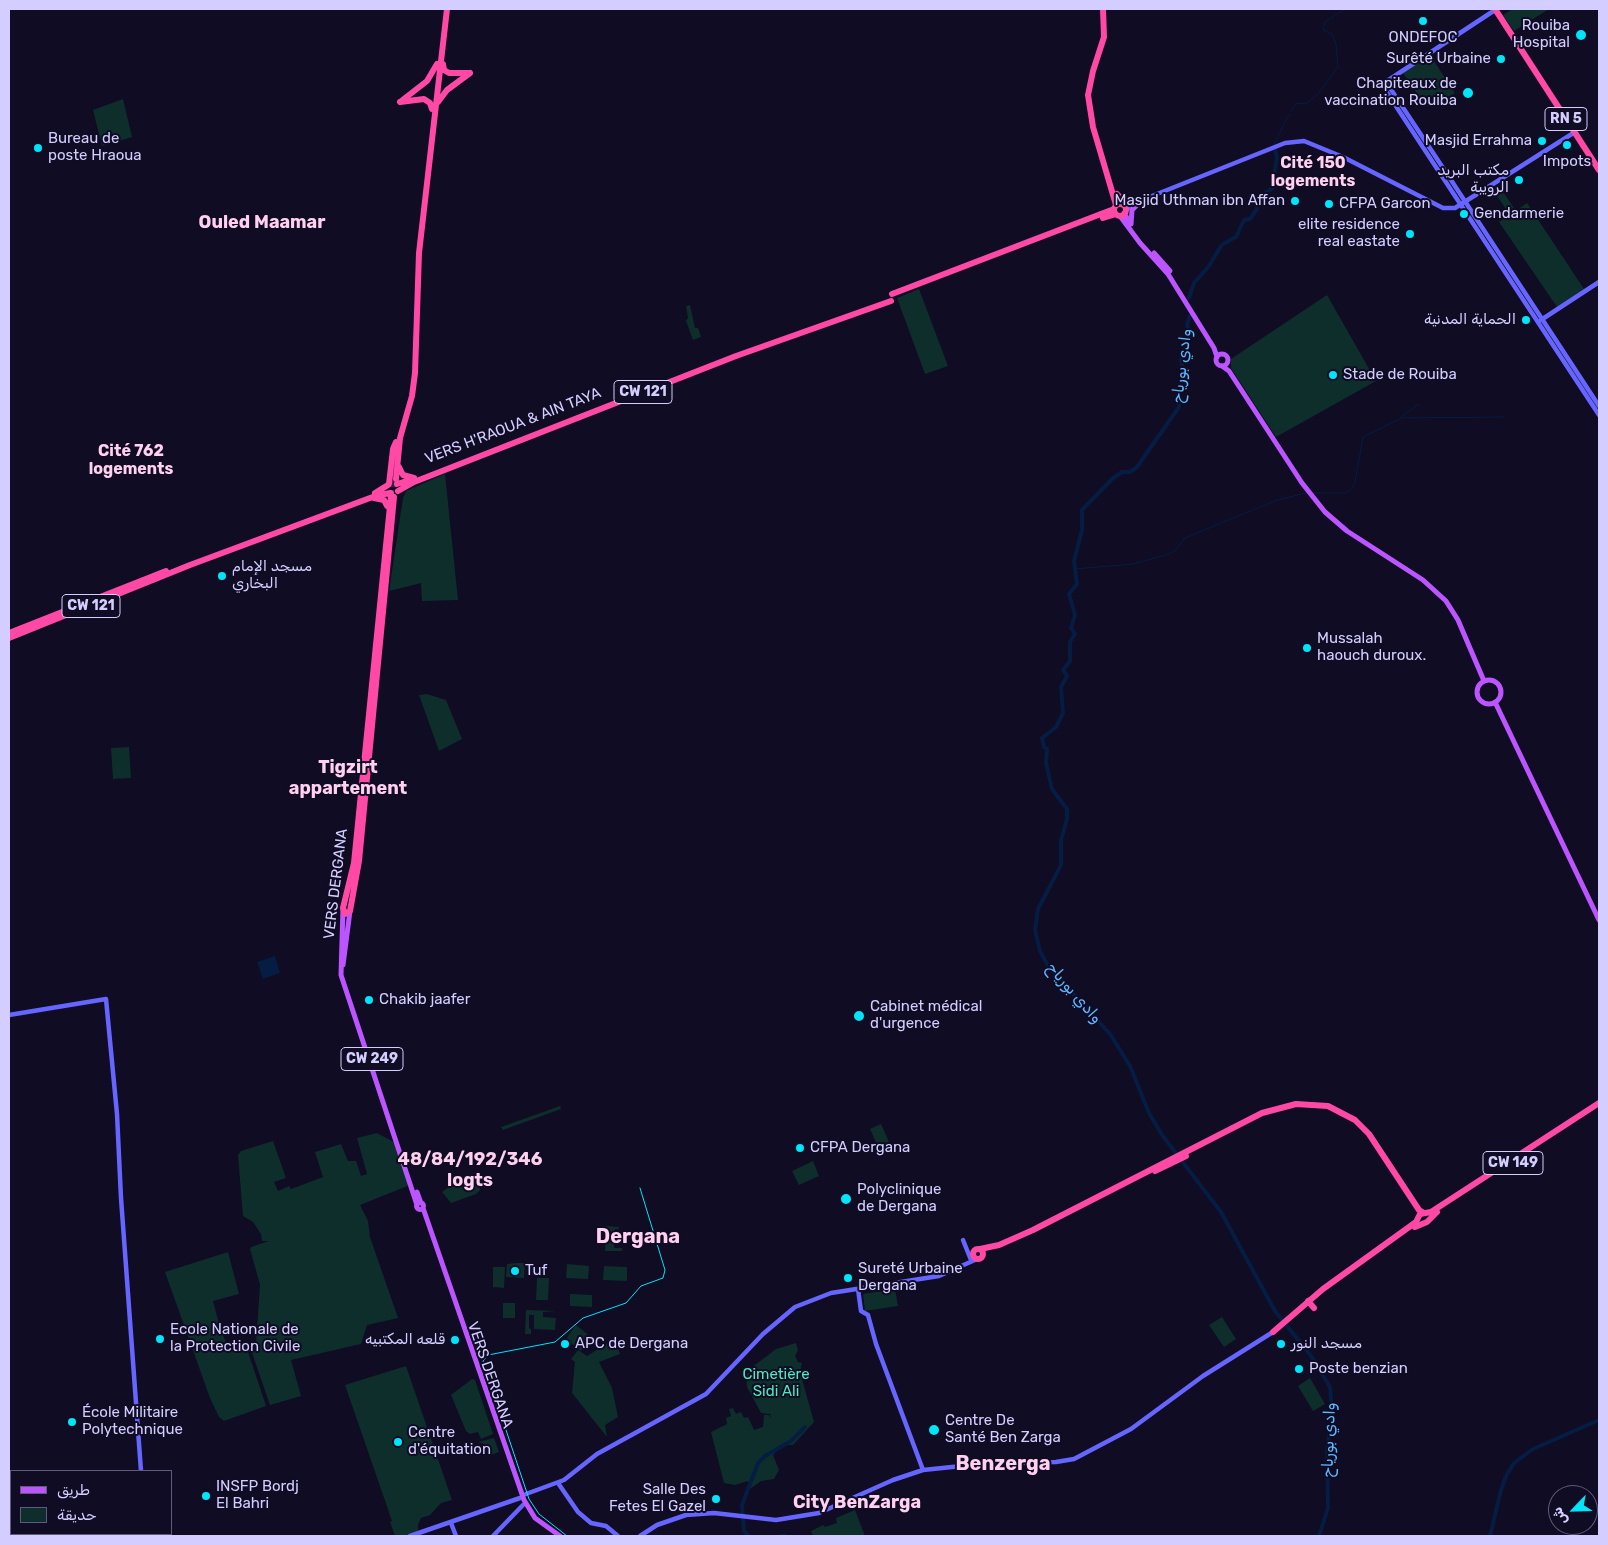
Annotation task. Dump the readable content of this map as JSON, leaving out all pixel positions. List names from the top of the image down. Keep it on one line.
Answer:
{"streets":{"highway":["RN 5","CW 121","VERS H'RAOUA & AIN TAYA","VERS DERGANA","CW 149"],"main road":["CW 249"]},"crossings":[["CW 121","VERS H'RAOUA & AIN TAYA"],["CW 121","VERS DERGANA"],["VERS H'RAOUA & AIN TAYA","VERS DERGANA"],["VERS DERGANA","CW 249"]],"districts":["Cité 150 logements","Ouled Maamar","Cité 762 logements","Tigzirt appartement","48/84/192/346 logts","Dergana","Benzerga","City BenZarga"],"water":["وادي بورياح"],"parks":["Cimetière Sidi Ali"],"places":["ONDEFOC","Rouiba Hospital","Surêté Urbaine","Chapiteaux de vaccination Rouiba","Masjid Errahma","Impots","Bureau de poste Hraoua","مكتب البريد الرويبة","Masjid Uthman ibn Affan","CFPA Garcon","Gendarmerie","elite residence real eastate","الحماية المدنية","Stade de Rouiba","مسجد الإمام البخاري","Mussalah haouch duroux.","Chakib jaafer","Cabinet médical d'urgence","CFPA Dergana","Polyclinique de Dergana","Tuf","Sureté Urbaine Dergana","Ecole Nationale de la Protection Civile","قلعه المكتبيه","APC de Dergana","مسجد النور","Poste benzian","École Militaire Polytechnique","Centre De Santé Ben Zarga","Centre d'équitation","INSFP Bordj El Bahri","Salle Des Fetes El Gazel"],"legend":["طريق","حديقة"],"north":"bottom left"}
